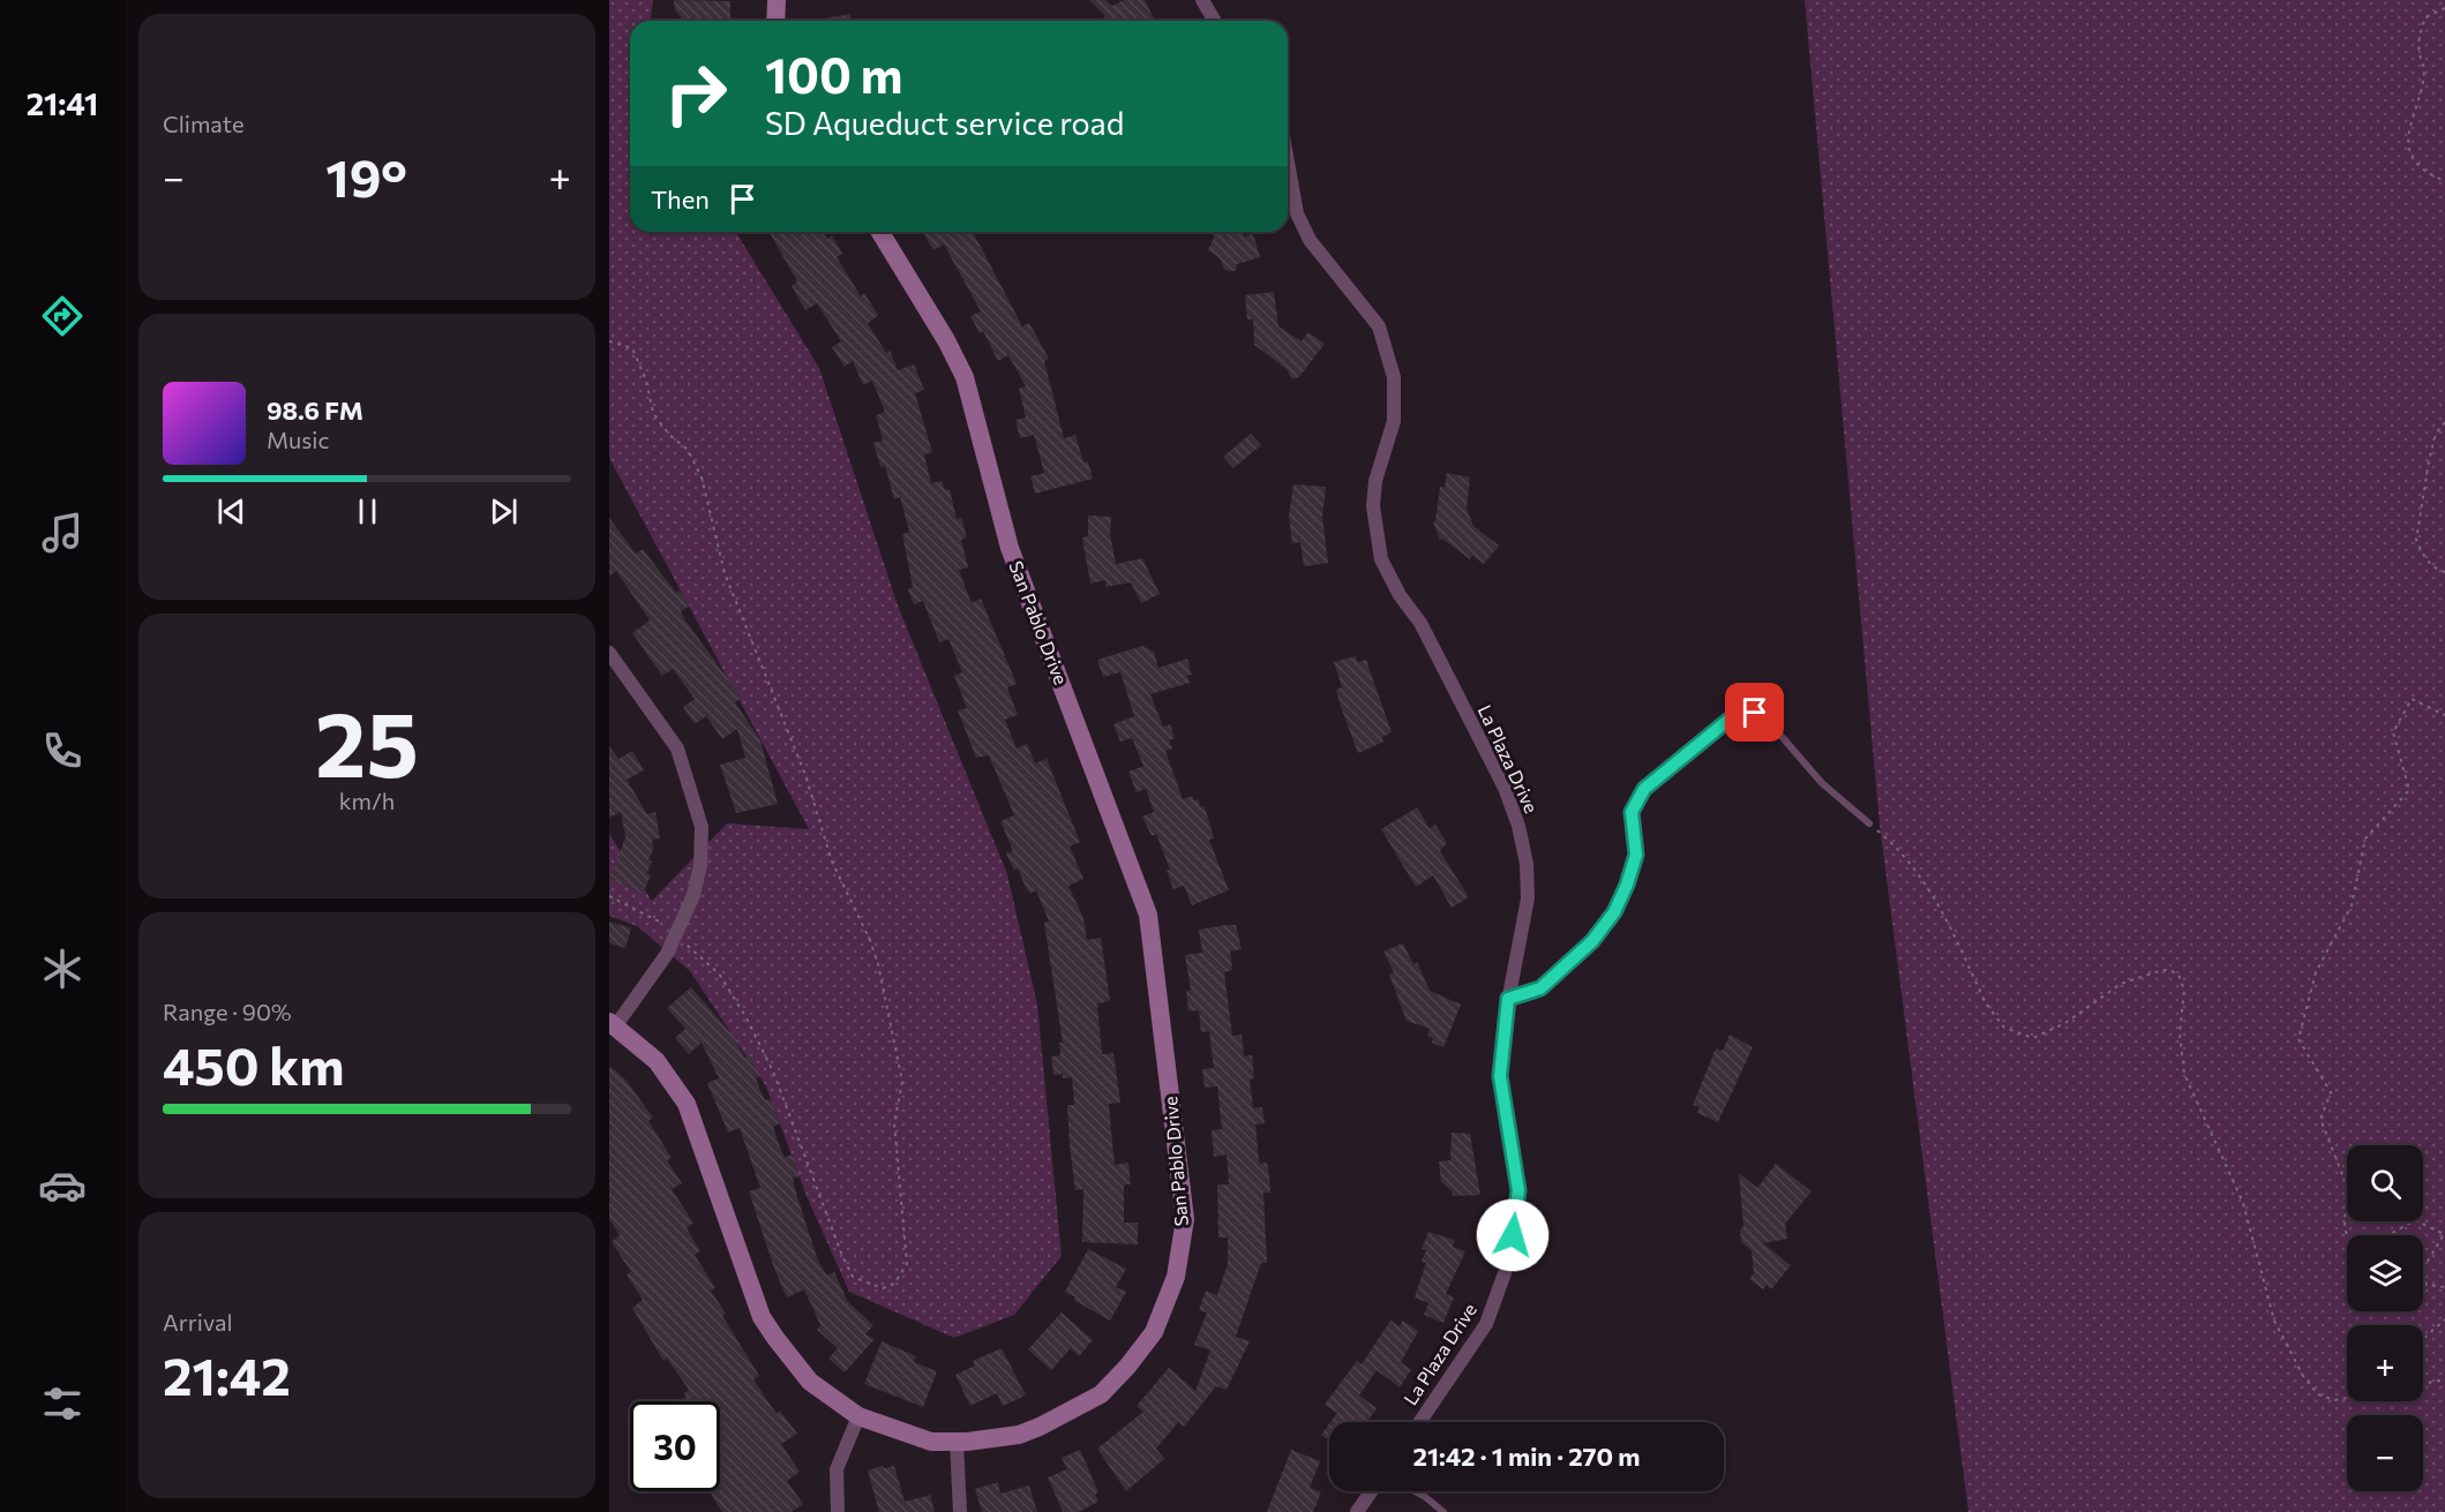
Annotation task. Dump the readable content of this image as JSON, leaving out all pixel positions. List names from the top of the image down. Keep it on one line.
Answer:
{"streets":{"street":["San Pablo Drive","La Plaza Drive"]},"page":{"tabs":"21:41","tile":["Climate",["25","km/h"],["Range · 90%","450 km"],["Arrival","21:42"]],"turn":["100 m","SD Aqueduct service road"],"heat":["−","19°","+"],"then":"Then","song":["98.6 FM","Music"],"map_buttons":["+","−"],"limit":"30","trip":"21:42 · 1 min · 270 m"}}
